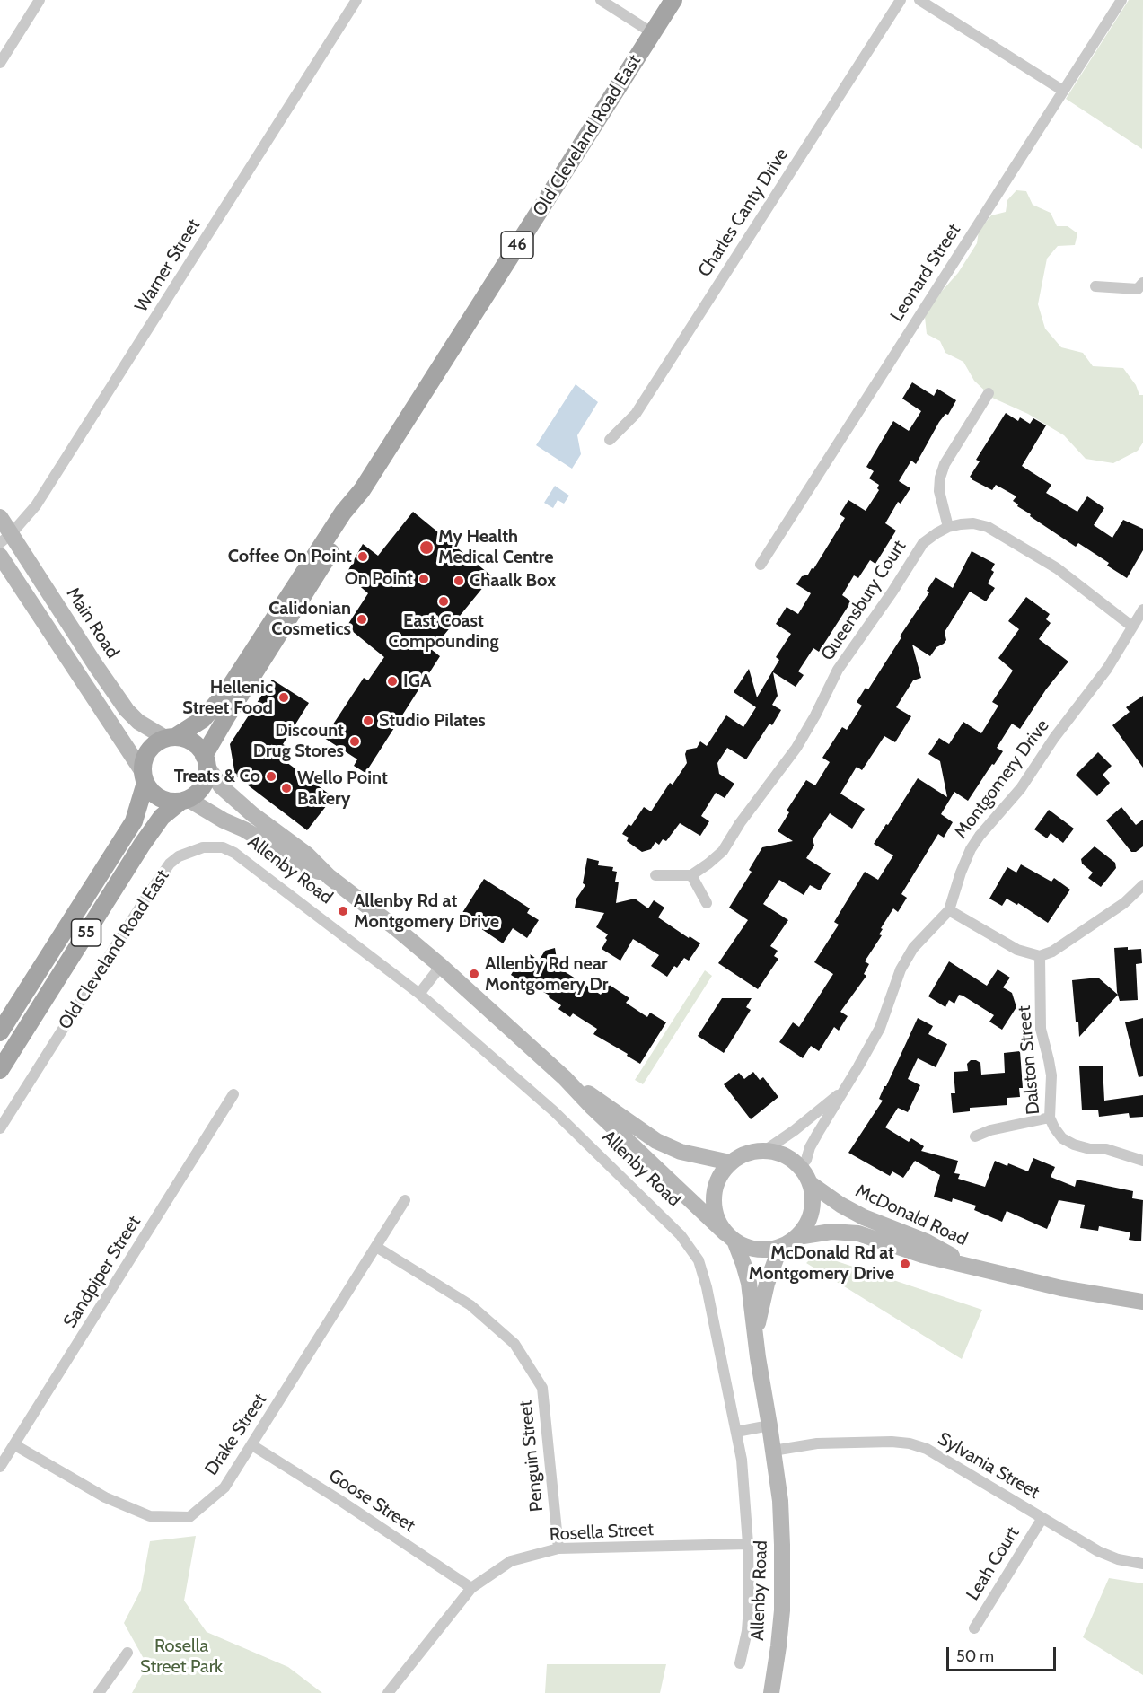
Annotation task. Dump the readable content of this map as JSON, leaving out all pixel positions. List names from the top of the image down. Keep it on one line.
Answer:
{"streets":{"main road":["Old Cleveland Road East","46","Main Road","Allenby Road","55","McDonald Road"],"street":["Charles Canty Drive","Warner Street","Leonard Street","Queensbury Court","Montgomery Drive","Dalston Street","Sandpiper Street","Drake Street","Penguin Street","Sylvania Street","Goose Street","Rosella Street","Leah Court"]},"crossings":[["Old Cleveland Road East","46"],["Old Cleveland Road East","Main Road"],["Old Cleveland Road East","Allenby Road"],["Old Cleveland Road East","55"],["46","Main Road"],["46","Allenby Road"],["46","55"],["Warner Street","Main Road"],["Queensbury Court","Montgomery Drive"],["Main Road","Allenby Road"],["Main Road","55"],["Montgomery Drive","Allenby Road"],["Montgomery Drive","McDonald Road"],["Allenby Road","55"],["Allenby Road","McDonald Road"],["Allenby Road","Sylvania Street"],["Allenby Road","Rosella Street"],["Sandpiper Street","Drake Street"],["Drake Street","Penguin Street"],["Drake Street","Goose Street"],["Penguin Street","Rosella Street"],["Sylvania Street","Leah Court"],["Goose Street","Rosella Street"]],"parks":["Rosella Street Park"],"places":["My Health Medical Centre","Coffee On Point","On Point","Chaalk Box","East Coast Compounding","Calidonian Cosmetics","IGA","Hellenic Street Food","Studio Pilates","Discount Drug Stores","Treats & Co","Wello Point Bakery","Allenby Rd at Montgomery Drive","Allenby Rd near Montgomery Dr","McDonald Rd at Montgomery Drive"],"scale_bar":"50 m"}
